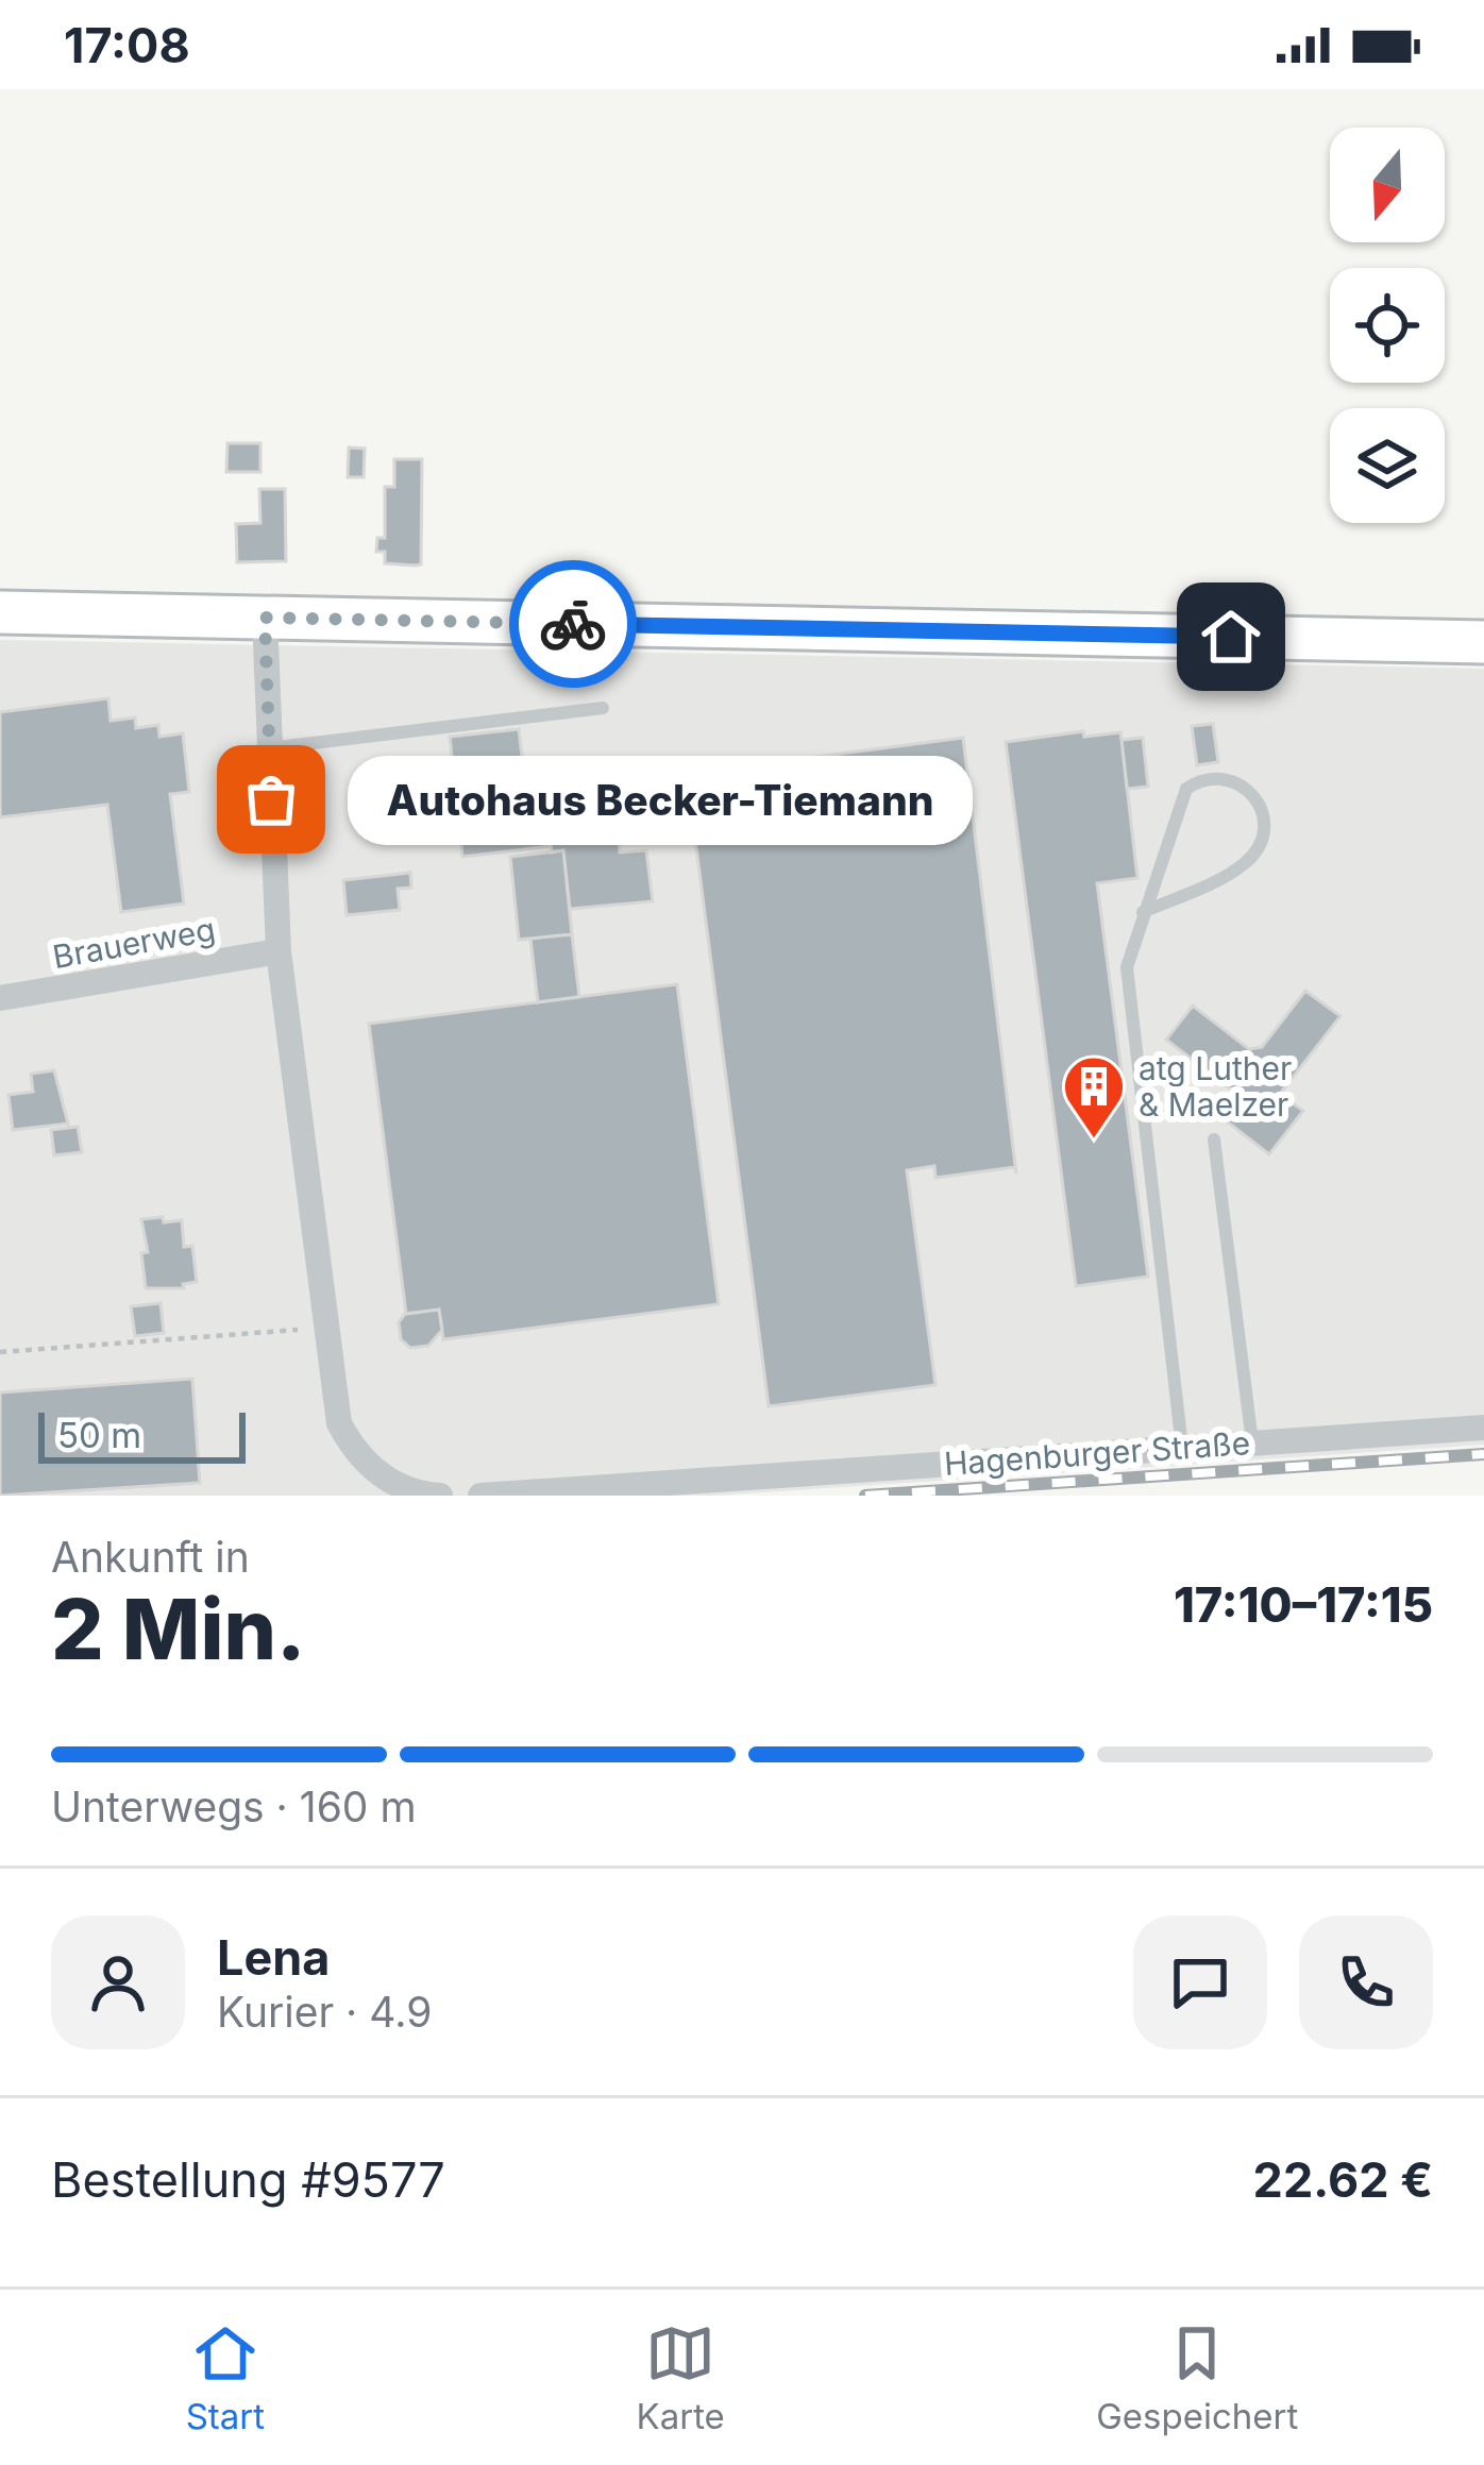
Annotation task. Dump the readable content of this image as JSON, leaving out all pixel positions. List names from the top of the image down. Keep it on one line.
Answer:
{"streets":{"street":["Brauerweg","Hagenburger Straße"]},"places":{"other":["Autohaus Becker-Tiemann"],"building":["atg Luther & Maelzer"]},"scale_bar":"50 m","north":"bottom","page":{"status":"17:08","bubble":"Autohaus Becker-Tiemann","scale":"50 m","heading":["2 Min.","Ankunft in","17:10–17:15"],"panel":["Lena","Kurier · 4.9","Bestellung #9577","22.62 €"],"bar":"Unterwegs · 160 m","tabs":["Start","Karte","Gespeichert"]}}
